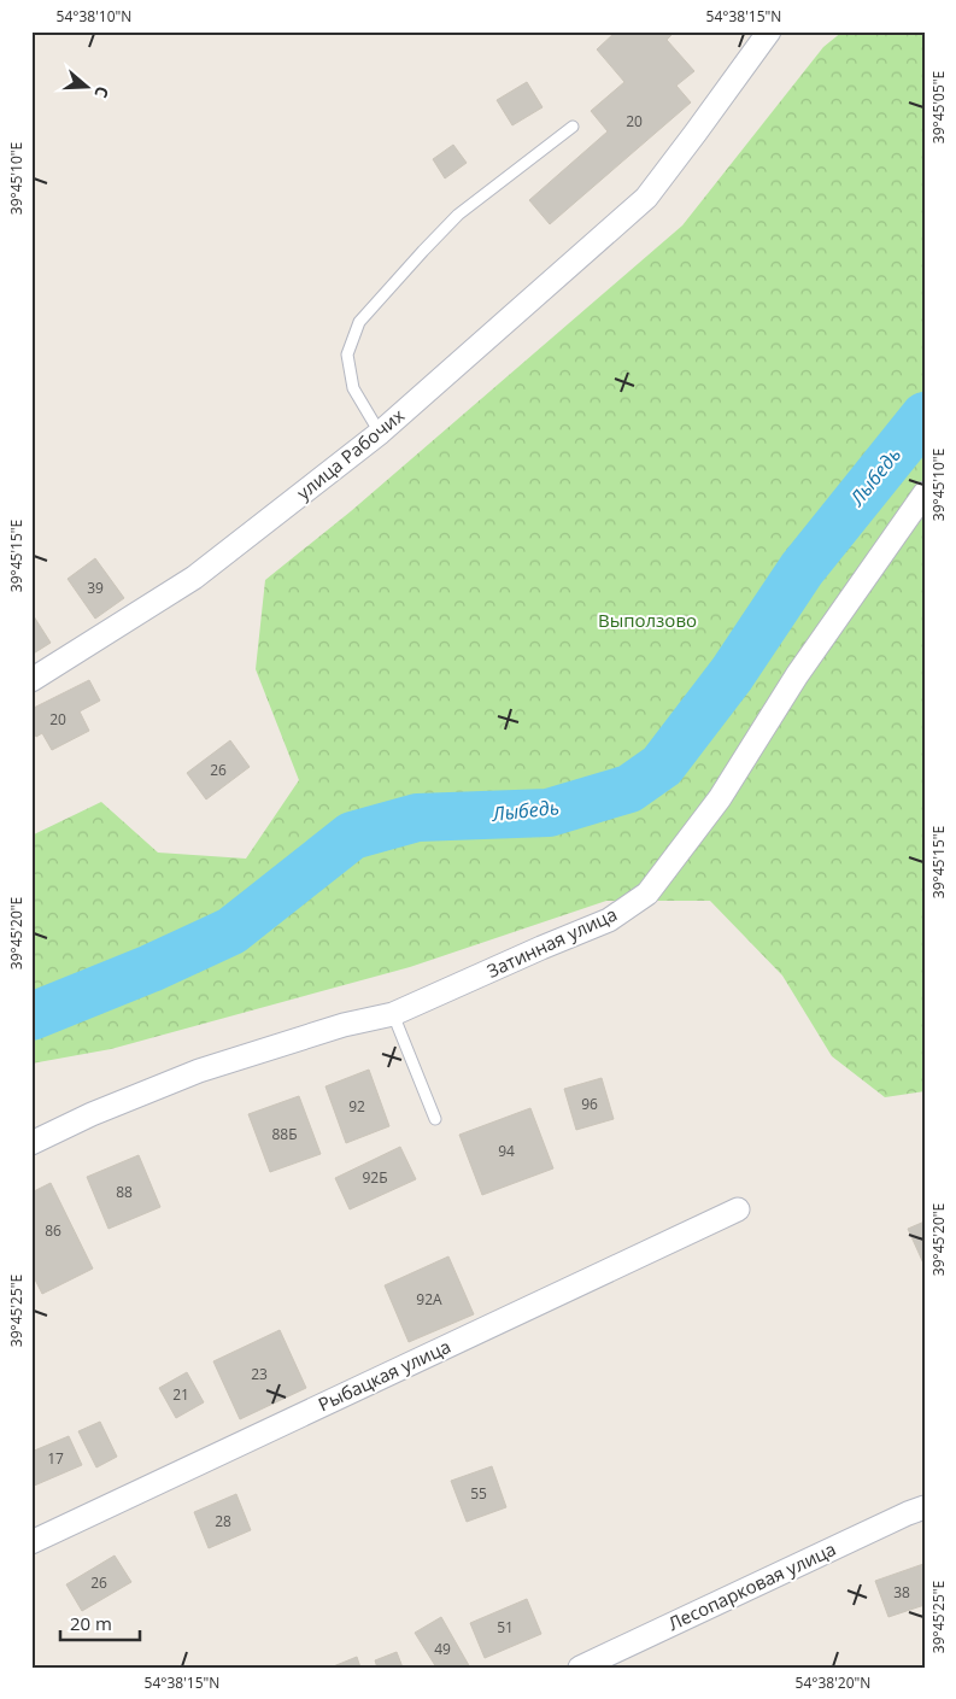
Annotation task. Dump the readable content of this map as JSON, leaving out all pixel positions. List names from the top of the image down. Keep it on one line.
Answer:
{"streets":{"street":["улица Рабочих","Затинная улица","Рыбацкая улица","Лесопарковая улица"]},"water":["Лыбедь"],"parks":["Выползово"],"house_numbers":["20","39","20","26","96","92","88Б","94","92Б","88","86","92А","23","21","17","55","28","26","38","51","49"],"scale_bar":"20 m","north":"right","coordinates":["54°38'10\"N","54°38'15\"N","39°45'05\"E","39°45'10\"E","39°45'15\"E","39°45'20\"E","39°45'25\"E","54°38'20\"N"]}
